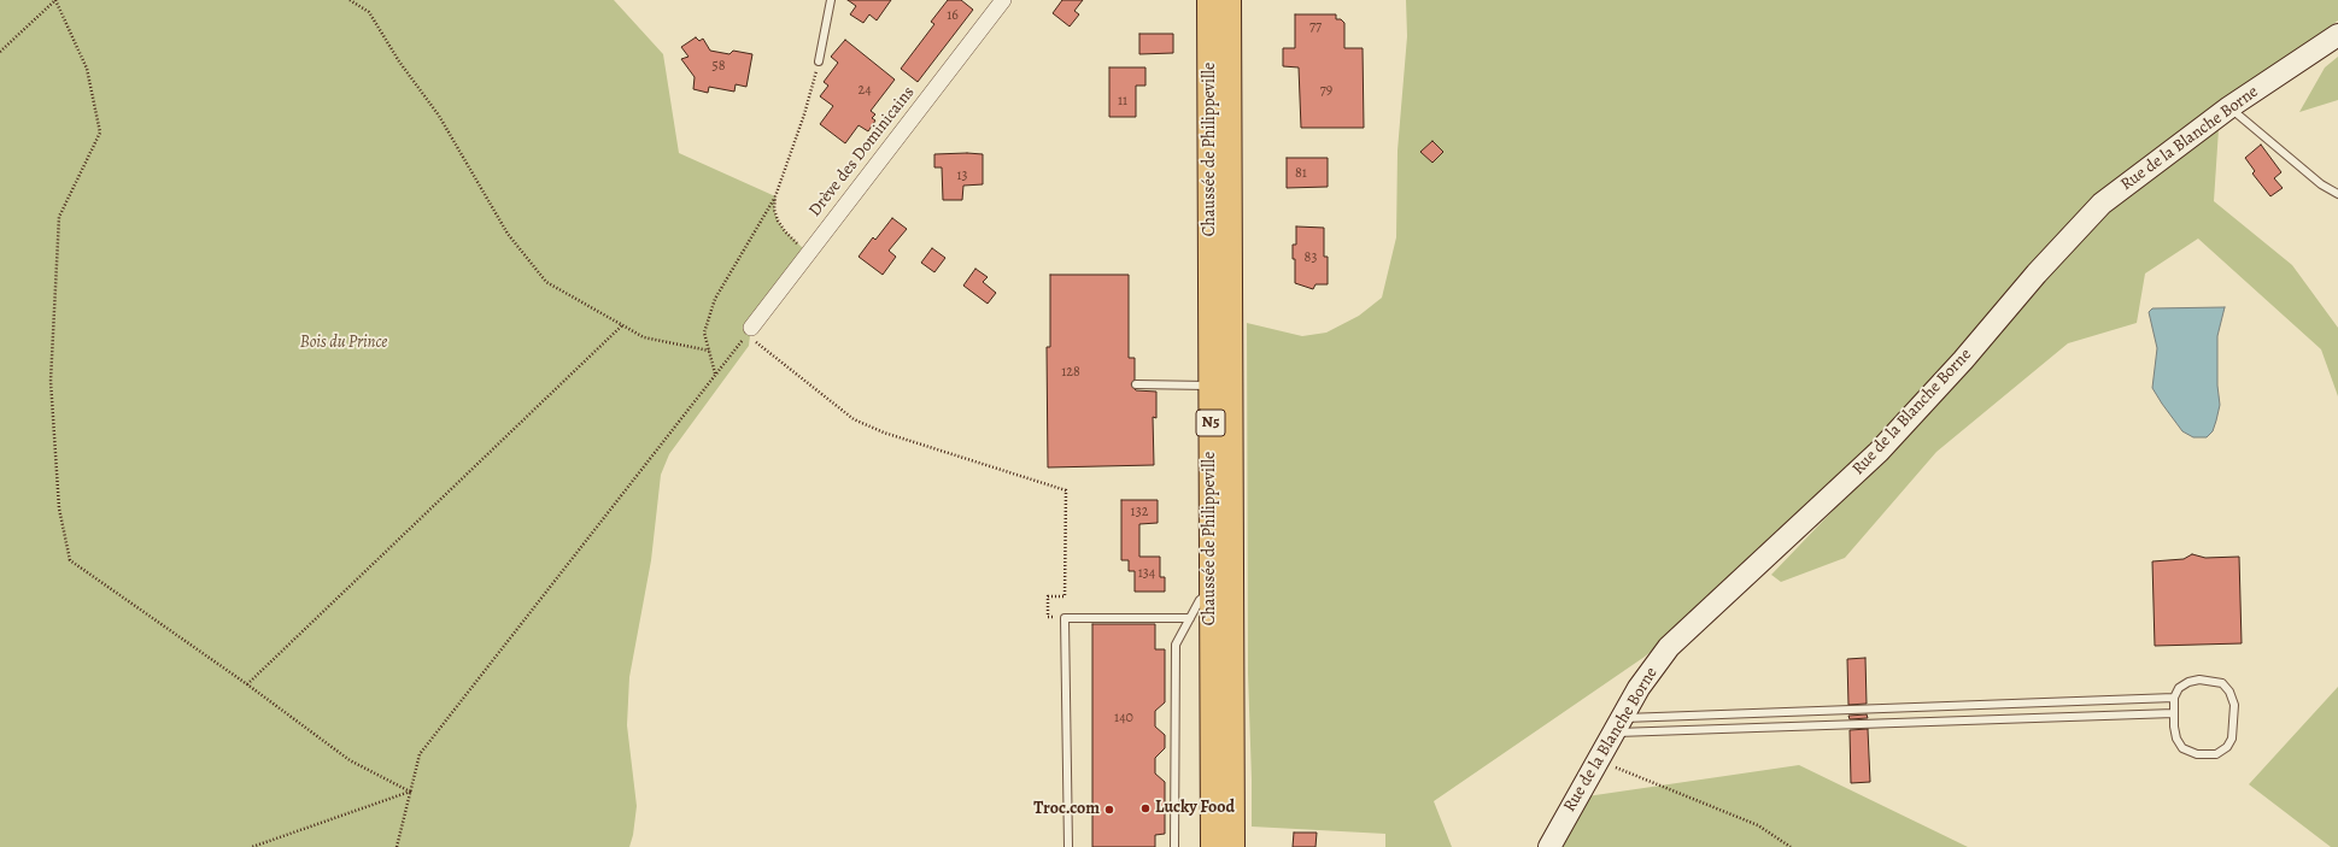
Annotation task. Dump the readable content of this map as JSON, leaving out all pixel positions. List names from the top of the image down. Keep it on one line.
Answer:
{"streets":{"main road":["Chaussée de Philippeville","N5"],"street":["Rue de la Blanche Borne","Drève des Dominicains"]},"parks":["Bois du Prince"],"places":["Lucky Food","Troc.com"],"house_numbers":["16","77","58","24","79","11","81","13","83","128","132","134","140"]}
